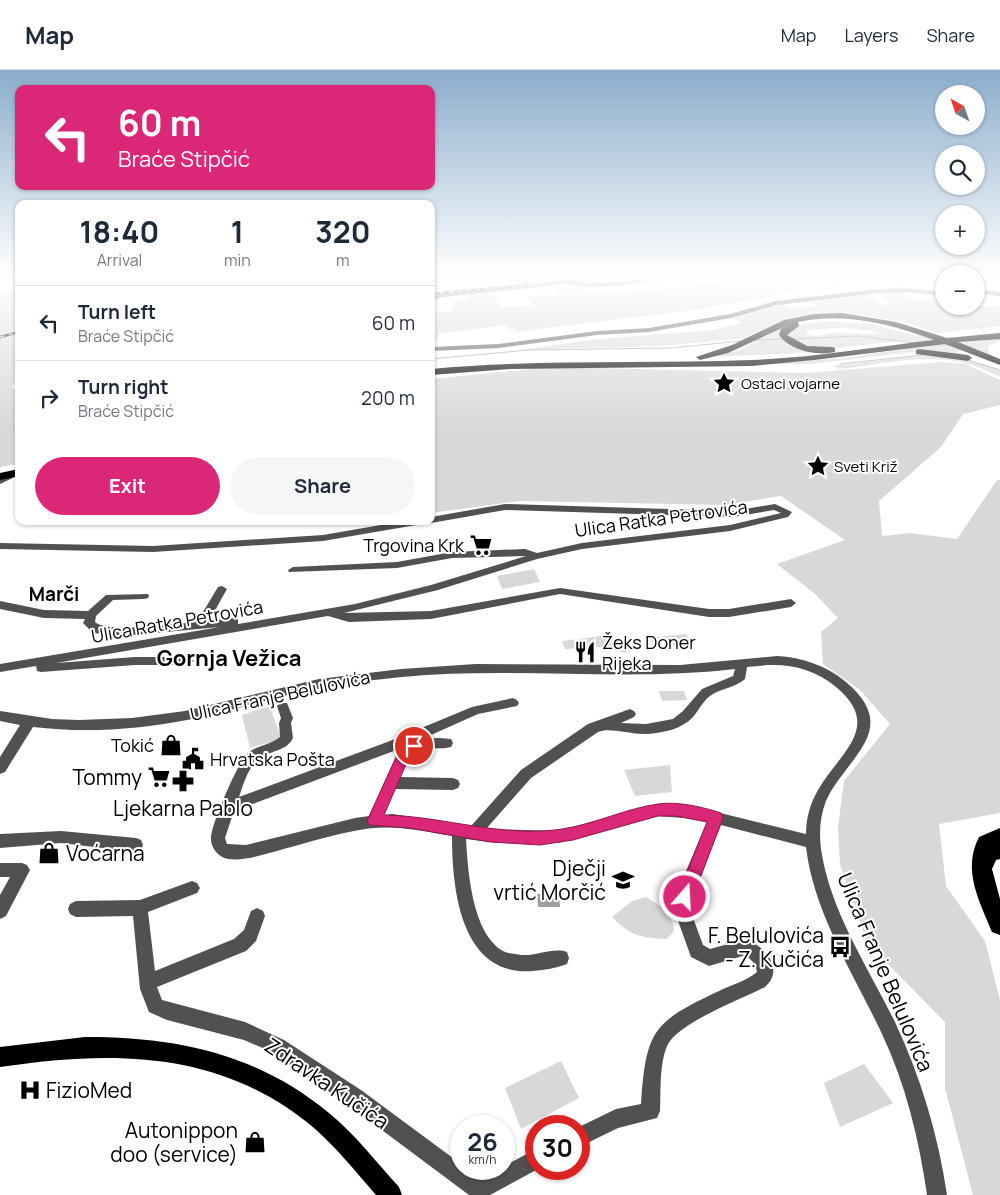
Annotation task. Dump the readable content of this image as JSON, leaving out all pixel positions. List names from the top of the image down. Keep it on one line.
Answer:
{"streets":{"street":["Ulica Ratka Petrovića","Ulica Franje Belulovića","Zdravka Kučića"]},"districts":["Marči","Gornja Vežica"],"places":{"place":["Ostaci vojarne","Sveti Križ"],"supermarket":["Trgovina Krk","Tommy"],"restaurant":["Žeks Doner Rijeka"],"shop":["Tokić","Voćarna","Autonippon doo (service)"],"public building":["Hrvatska Pošta"],"pharmacy":["Ljekarna Pablo"],"school or university":["Dječji vrtić Morčić"],"bus stop":["F. Belulovića - Z. Kučića"],"hospital":["FizioMed"]},"north":"top left","page":{"header":"Map","nav":["Map","Layers","Share"],"map_buttons":["+","−"],"turn":["60 m","Braće Stipčić"],"eta":["18:40","Arrival","1","min","320","m"],"list":[{"name":"Turn left","note":"Braće Stipčić","value":"60 m"},{"name":"Turn right","note":"Braće Stipčić","value":"200 m"}],"buttons":["Exit","Share"],"speed":"26 km/h","limit":"30"}}
